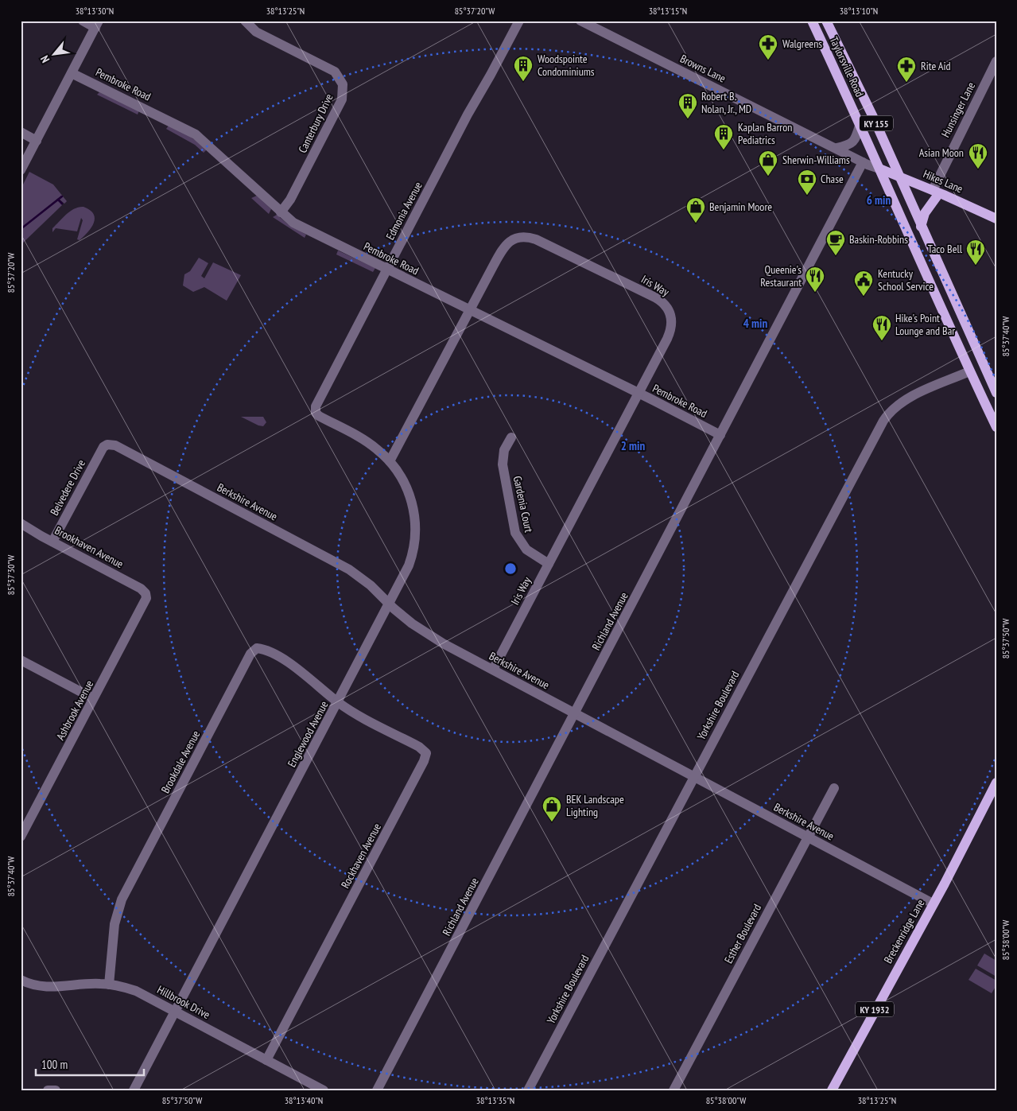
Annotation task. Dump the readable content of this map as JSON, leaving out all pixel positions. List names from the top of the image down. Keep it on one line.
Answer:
{"streets":{"main road":["Taylorsville Road","KY 155","Hikes Lane","Breckenridge Lane","KY 1932"],"street":["Browns Lane","Pembroke Road","Hunsinger Lane","Canterbury Drive","Edmonia Avenue","Iris Way","Belvedere Drive","Berkshire Avenue","Gardenia Court","Brookhaven Avenue","Richland Avenue","Yorkshire Boulevard","Ashbrook Avenue","Englewood Avenue","Brookdale Avenue","Rockhaven Avenue","Esther Boulevard","Hillbrook Drive"]},"crossings":[["Taylorsville Road","Browns Lane"],["Taylorsville Road","Hikes Lane"],["Taylorsville Road","Yorkshire Boulevard"],["Browns Lane","Hikes Lane"],["Browns Lane","Richland Avenue"],["Pembroke Road","Canterbury Drive"],["Pembroke Road","Edmonia Avenue"],["Pembroke Road","Iris Way"],["Pembroke Road","Richland Avenue"],["Hunsinger Lane","Hikes Lane"],["Edmonia Avenue","Englewood Avenue"],["Iris Way","Berkshire Avenue"],["Iris Way","Gardenia Court"],["Iris Way","Englewood Avenue"],["Belvedere Drive","Berkshire Avenue"],["Belvedere Drive","Brookhaven Avenue"],["Berkshire Avenue","Richland Avenue"],["Berkshire Avenue","Yorkshire Boulevard"],["Berkshire Avenue","Englewood Avenue"],["Berkshire Avenue","Breckenridge Lane"],["Berkshire Avenue","Esther Boulevard"],["Brookhaven Avenue","Ashbrook Avenue"],["Englewood Avenue","Brookdale Avenue"],["Englewood Avenue","Rockhaven Avenue"],["Englewood Avenue","Hillbrook Drive"],["Brookdale Avenue","Rockhaven Avenue"],["Brookdale Avenue","Hillbrook Drive"],["Rockhaven Avenue","Hillbrook Drive"]],"places":{"pharmacy":["Walgreens","Rite Aid"],"building":["Woodspointe Condominiums","Robert B. Nolan, Jr., MD","Kaplan Barron Pediatrics"],"restaurant":["Asian Moon","Taco Bell","Queenie's Restaurant","Hike's Point Lounge and Bar"],"shop":["Sherwin-Williams","Benjamin Moore","BEK Landscape Lighting"],"bank":["Chase"],"cafe":["Baskin-Robbins"],"public building":["Kentucky School Service"]},"scale_bar":"100 m","north":"bottom left","coordinates":["38°13'30\"N","38°13'25\"N","85°37'20\"W","38°13'15\"N","38°13'10\"N","85°37'40\"W","85°37'30\"W","85°37'50\"W","85°38'00\"W","38°13'40\"N","38°13'35\"N"],"rings":["6 min","4 min","2 min"]}
